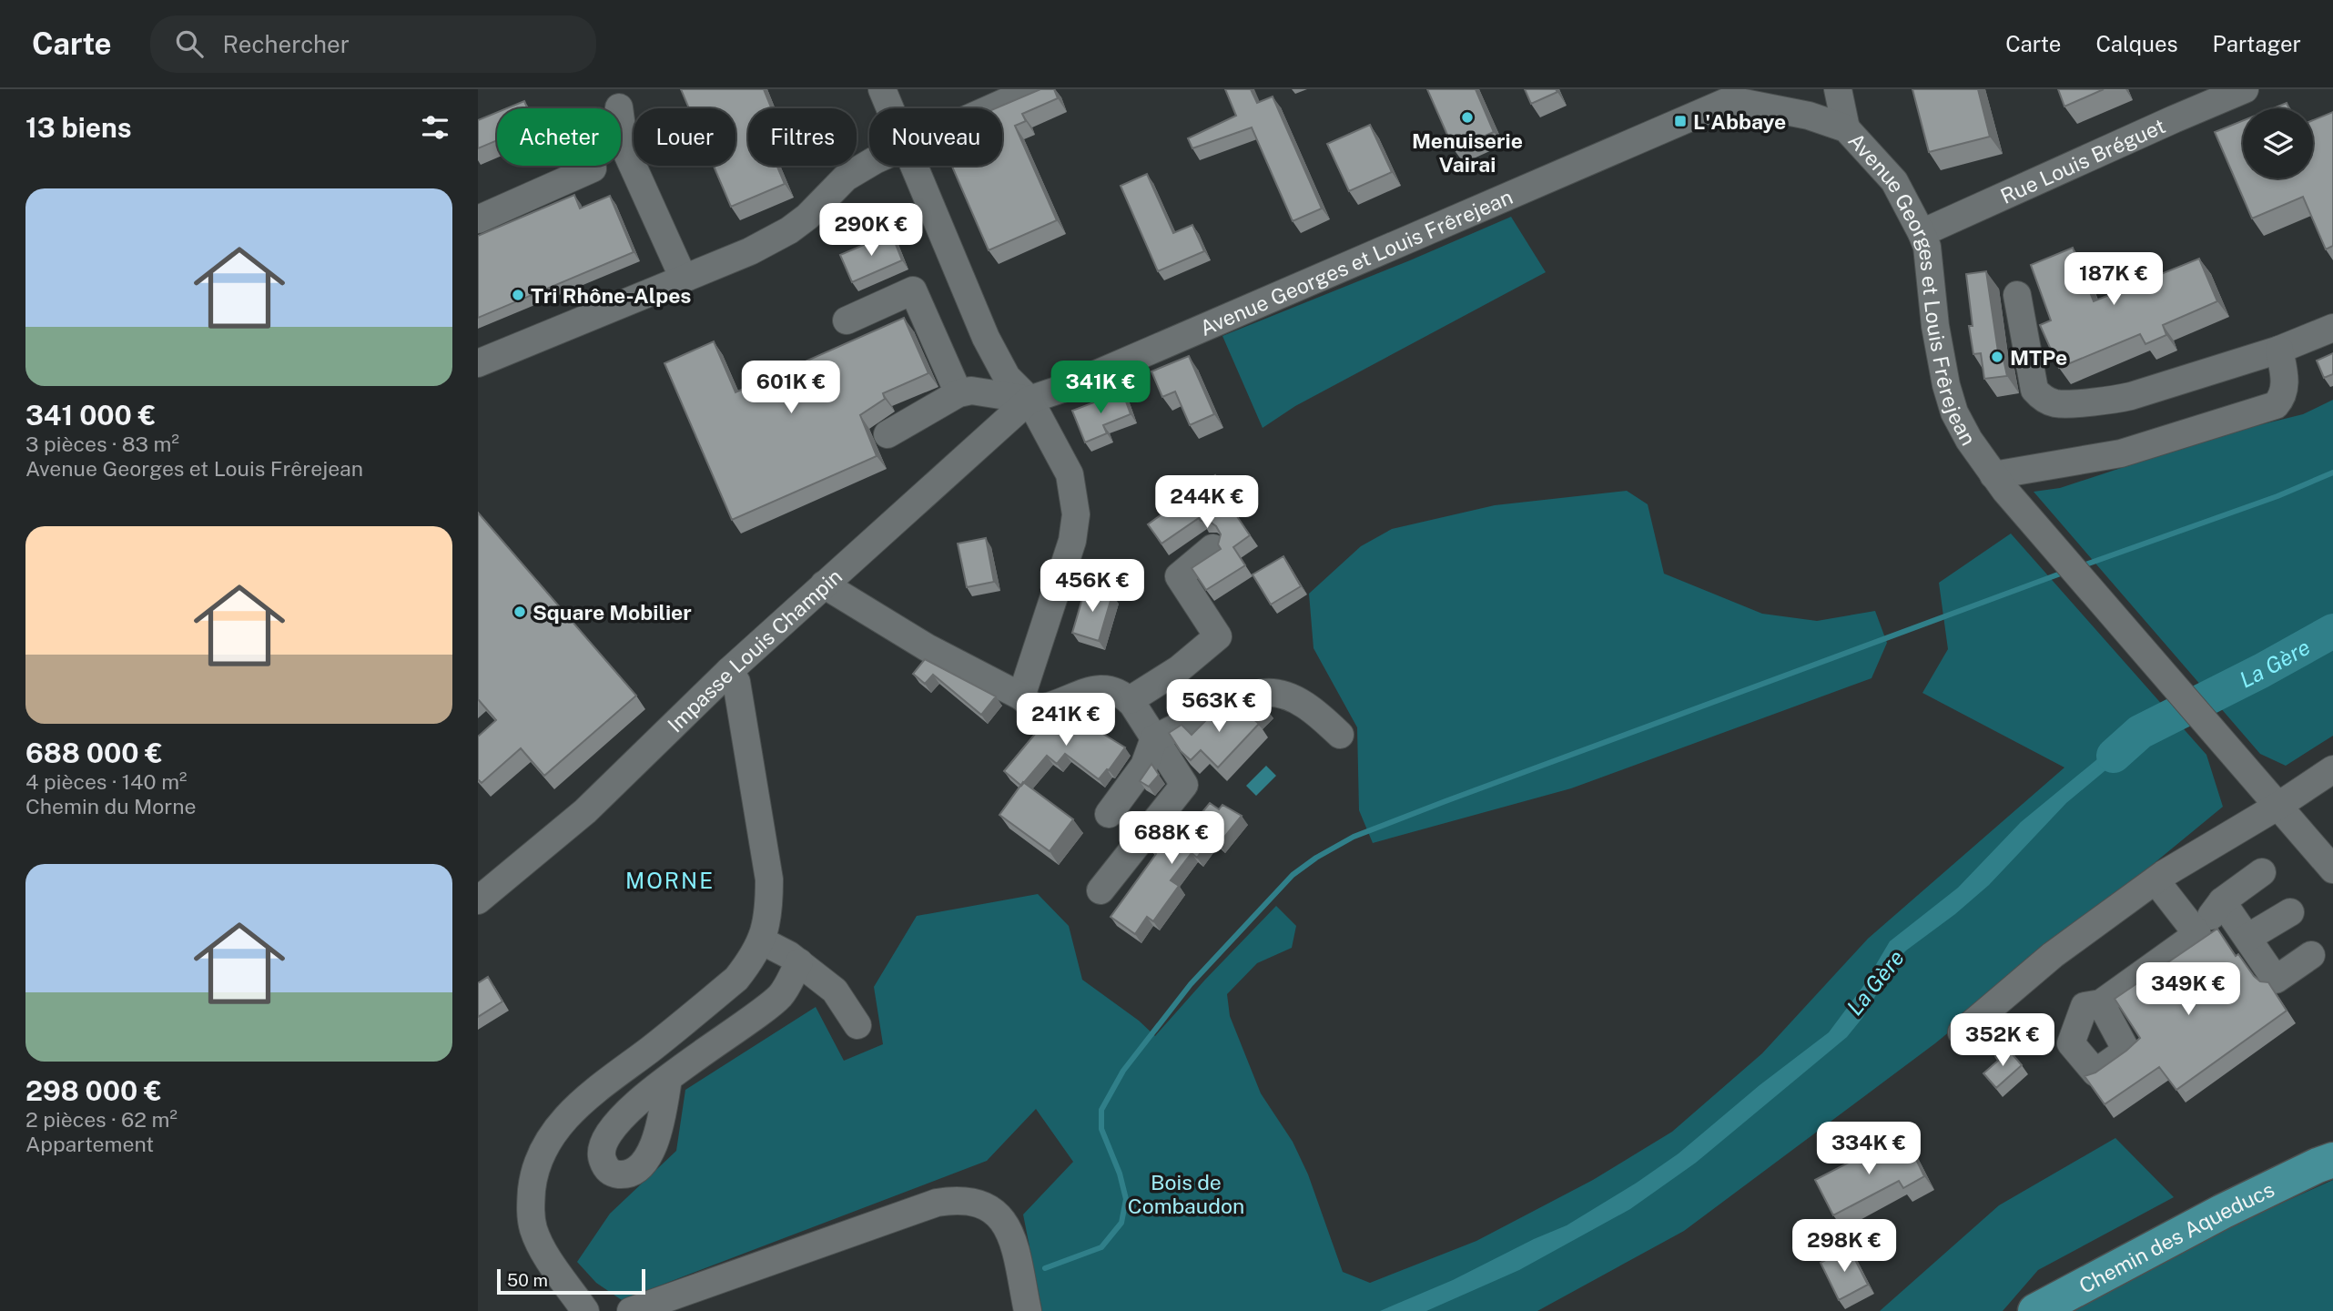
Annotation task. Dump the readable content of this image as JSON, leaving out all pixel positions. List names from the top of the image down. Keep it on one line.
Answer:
{"streets":{"main road":["Chemin des Aqueducs"],"street":["Rue Louis Bréguet","Avenue Georges et Louis Frêrejean","Impasse Louis Champin"]},"crossings":[["Rue Louis Bréguet","Avenue Georges et Louis Frêrejean"],["Avenue Georges et Louis Frêrejean","Impasse Louis Champin"]],"districts":["MORNE"],"water":["La Gère"],"parks":["Bois de Combaudon"],"places":{"other":["Menuiserie Vairai","Tri Rhône-Alpes","MTPe","Square Mobilier"],"transit":["L'Abbaye"]},"scale_bar":"50 m","page":{"header":"Carte","search":"Rechercher","nav":["Carte","Calques","Partager"],"heading":"13 biens","chip":["Acheter","Louer","Filtres","Nouveau"],"list":[{"name":"341 000 €","note":"3 pièces · 83 m² · Avenue Georges et Louis Frêrejean"},{"name":"688 000 €","note":"4 pièces · 140 m² · Chemin du Morne"},{"name":"298 000 €","note":"2 pièces · 62 m² · Appartement"}],"price":["290K €","187K €","601K €","341K €","244K €","456K €","563K €","241K €","688K €","349K €","352K €","334K €","298K €"],"scale":"50 m"}}
